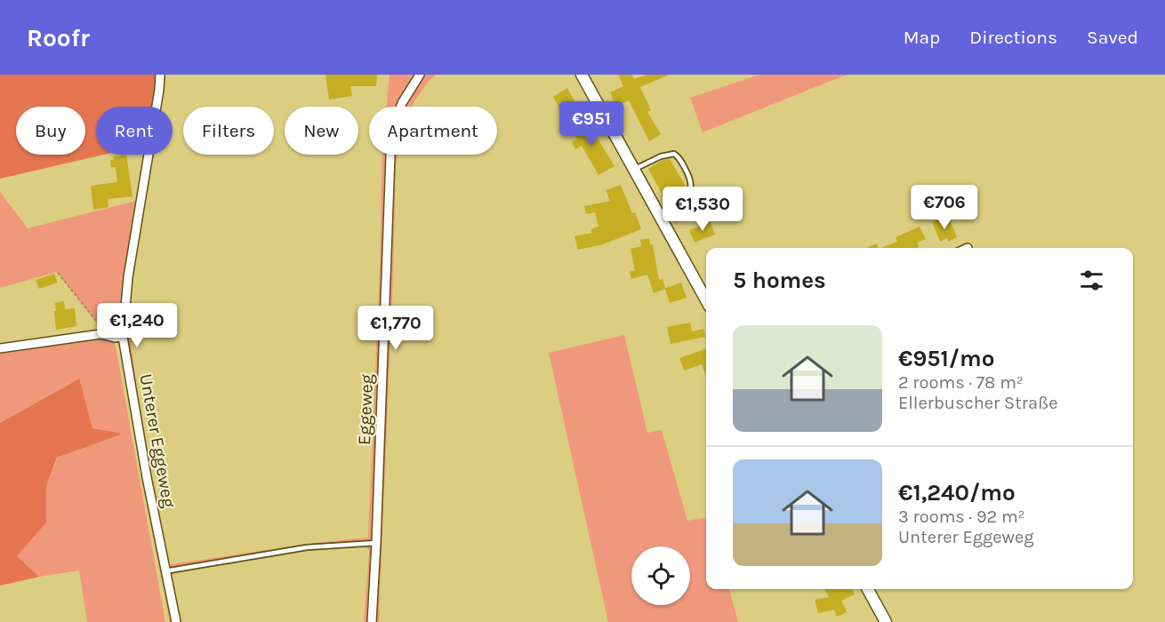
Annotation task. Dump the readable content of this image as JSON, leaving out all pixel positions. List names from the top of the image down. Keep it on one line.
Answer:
{"streets":{"street":["Eggeweg","Unterer Eggeweg"]},"page":{"header":"Roofr","nav":["Map","Directions","Saved"],"price":["€951","€706","€1,530","€1,240","€1,770"],"chip":["Buy","Rent","Filters","New","Apartment"],"heading":"5 homes","list":[{"name":"€951/mo","note":"2 rooms · 78 m² · Ellerbuscher Straße"},{"name":"€1,240/mo","note":"3 rooms · 92 m² · Unterer Eggeweg"}]}}
